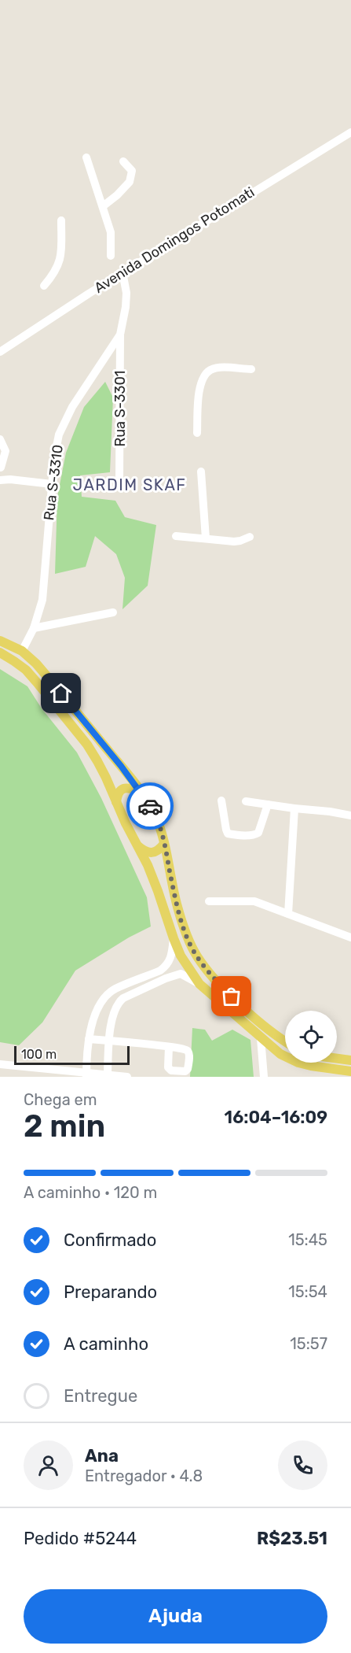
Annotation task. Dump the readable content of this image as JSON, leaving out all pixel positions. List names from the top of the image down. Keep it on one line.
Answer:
{"streets":{"street":["Avenida Domingos Potomati","Rua S-3301","Rua S-3310"]},"crossings":[["Avenida Domingos Potomati","Rua S-3310"],["Rua S-3301","Rua S-3310"]],"districts":["JARDIM SKAF"],"scale_bar":"100 m","page":{"scale":"100 m","heading":["2 min","Chega em","16:04–16:09"],"panel":["Ana","Entregador · 4.8","Pedido #5244","R$23.51"],"bar":"A caminho · 120 m","list":[["Confirmado","15:45"],["Preparando","15:54"],["A caminho","15:57"],"Entregue"],"buttons":"Ajuda"}}
